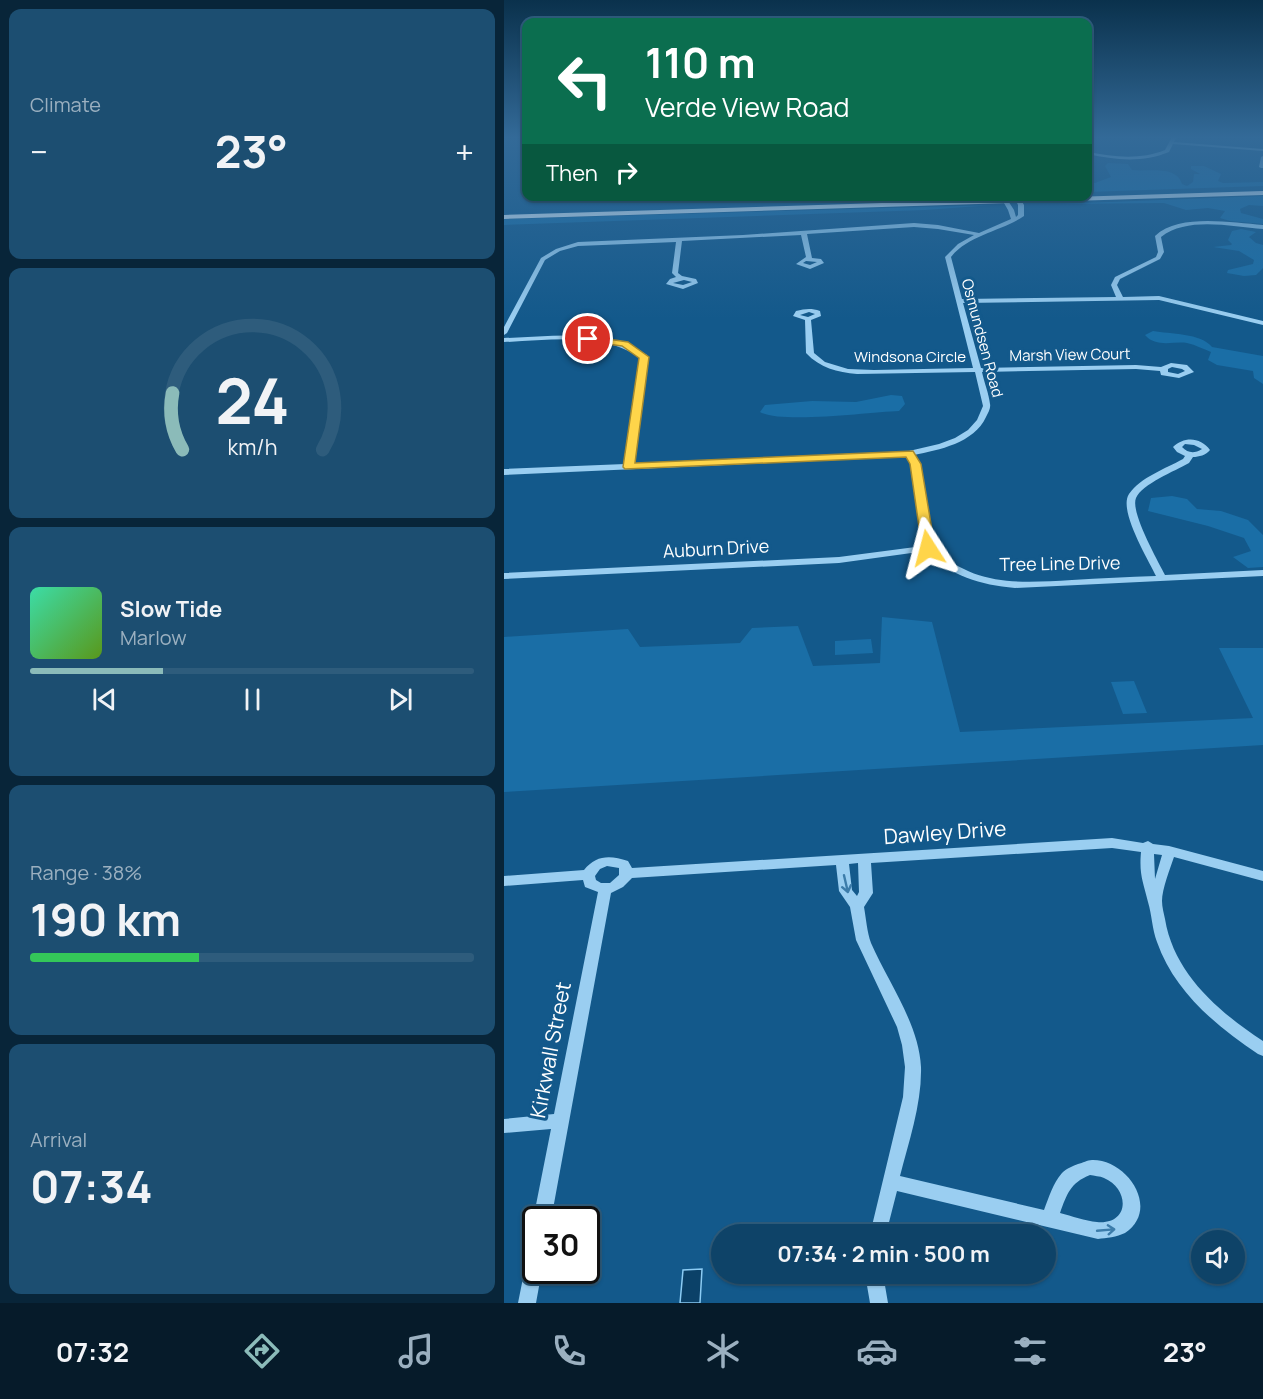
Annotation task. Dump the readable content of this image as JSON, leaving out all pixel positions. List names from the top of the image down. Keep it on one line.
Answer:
{"streets":{"street":["Osmundsen Road","Marsh View Court","Windsona Circle","Auburn Drive","Tree Line Drive","Dawley Drive","Kirkwall Street"]},"crossings":[["Osmundsen Road","Marsh View Court"],["Osmundsen Road","Windsona Circle"],["Marsh View Court","Windsona Circle"],["Auburn Drive","Tree Line Drive"],["Dawley Drive","Kirkwall Street"]],"page":{"tile":["Climate",["Range · 38%","190 km"],["Arrival","07:34"]],"turn":["110 m","Verde View Road"],"heat":["−","23°","+"],"then":"Then","song":["Slow Tide","Marlow"],"limit":"30","trip":"07:34 · 2 min · 500 m","tabs":["07:32","23°"],"gauge":["24","km/h"]}}
